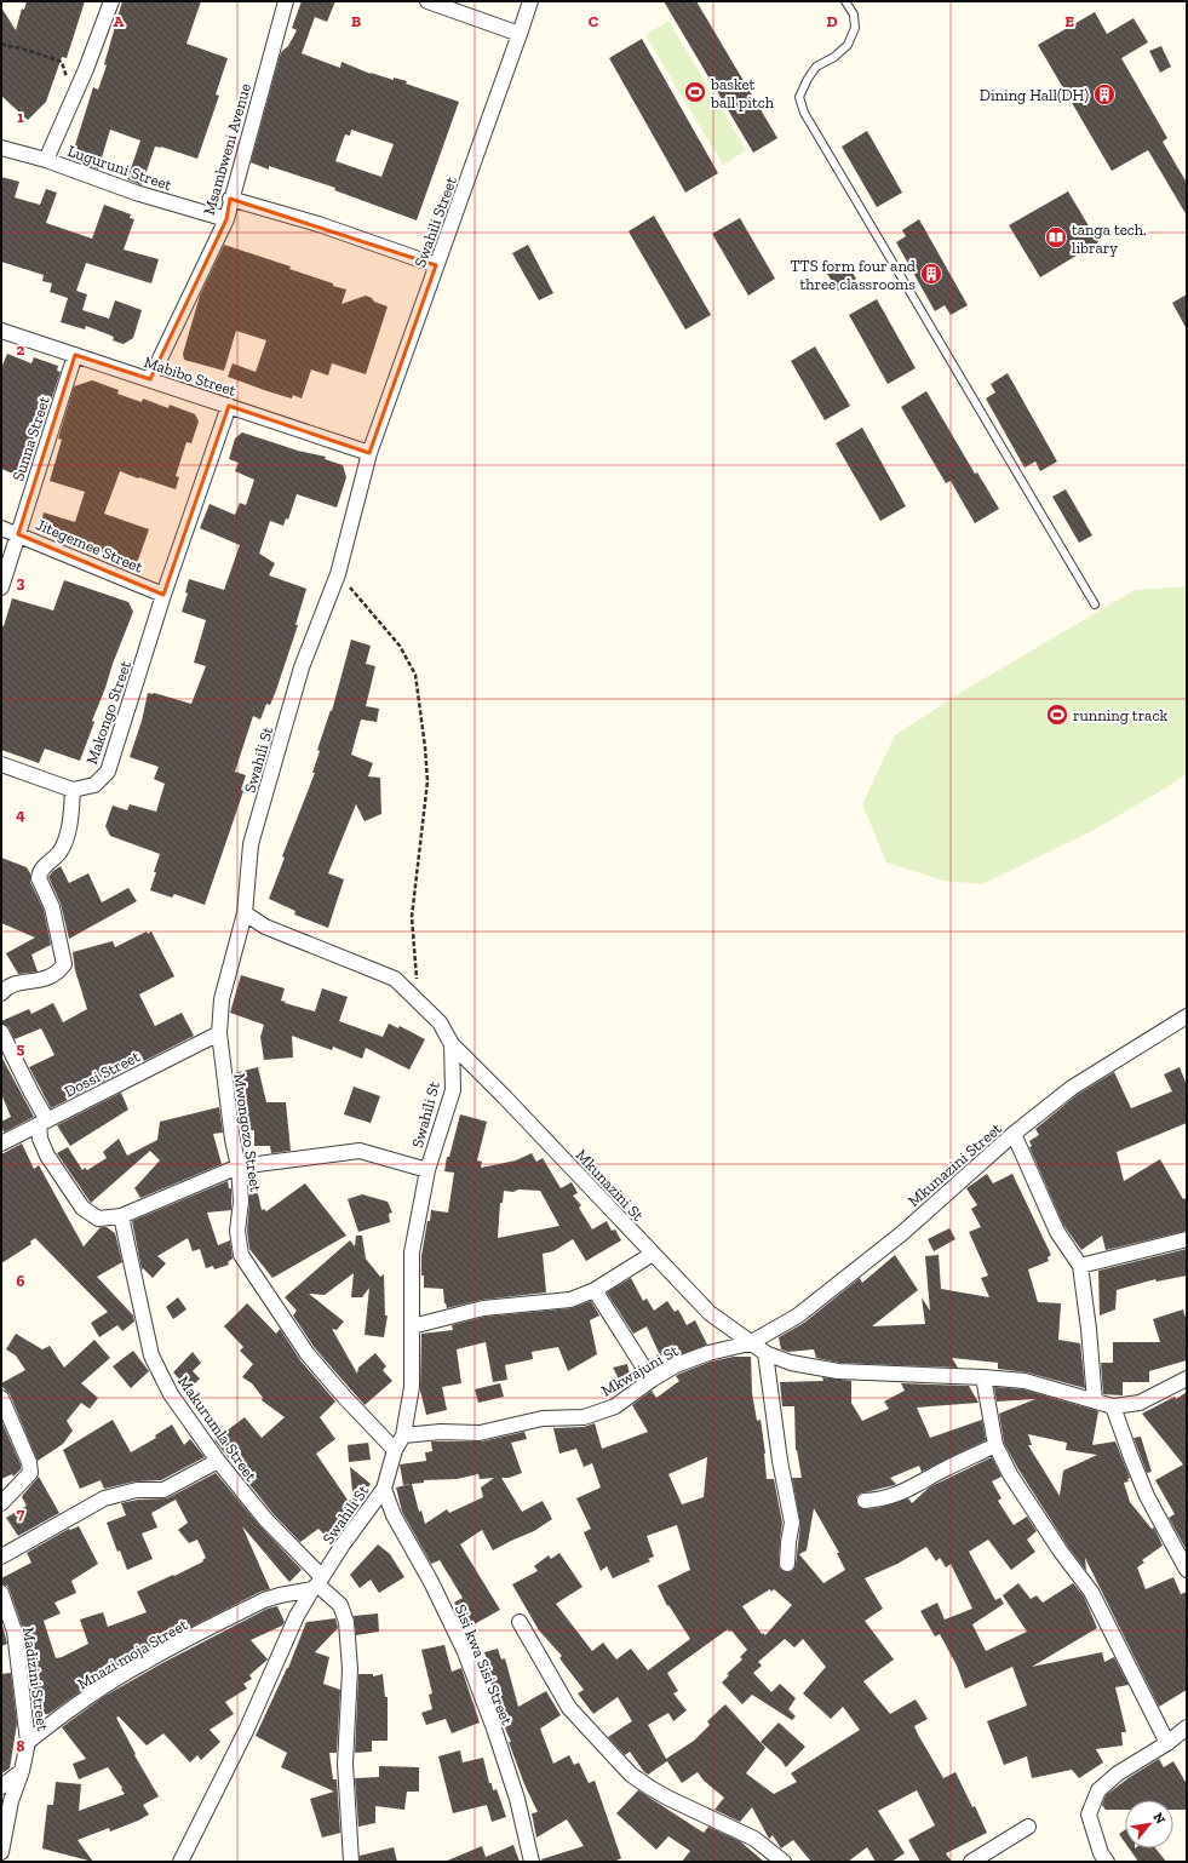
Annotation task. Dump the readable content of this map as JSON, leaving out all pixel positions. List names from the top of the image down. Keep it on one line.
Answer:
{"streets":{"street":["Msambweni Avenue","Luguruni Street","Swahili Street","Mabibo Street","Sunna Street","Jitegemee Street","Makongo Street","Swahili St","Dossi Street","Mwongozo Street","Mkunazini Street","Mkunazini St","Mkwajuni St","Makurumla Street","Mnazi moja Street","Sisi kwa Sisi Street","Madizini Street"]},"crossings":[["Msambweni Avenue","Luguruni Street"],["Msambweni Avenue","Mabibo Street"],["Swahili Street","Mabibo Street"],["Swahili Street","Swahili St"],["Mabibo Street","Sunna Street"],["Mabibo Street","Makongo Street"],["Mabibo Street","Swahili St"],["Sunna Street","Jitegemee Street"],["Jitegemee Street","Makongo Street"],["Swahili St","Mwongozo Street"],["Swahili St","Mkunazini St"],["Swahili St","Mkwajuni St"],["Swahili St","Makurumla Street"],["Swahili St","Mnazi moja Street"],["Swahili St","Sisi kwa Sisi Street"],["Dossi Street","Mwongozo Street"],["Mkunazini Street","Mkunazini St"],["Mkunazini Street","Mkwajuni St"],["Mkunazini St","Mkwajuni St"],["Makurumla Street","Mnazi moja Street"],["Mnazi moja Street","Madizini Street"]],"places":{"sports":["basket ball pitch","running track"],"building":["Dining Hall(DH)","TTS form four and three classrooms"],"library":["tanga tech. library"]},"north":"top right","grid":{"columns":["A","B","C","D","E"],"rows":["1","2","3","4","5","6","7","8"]}}
